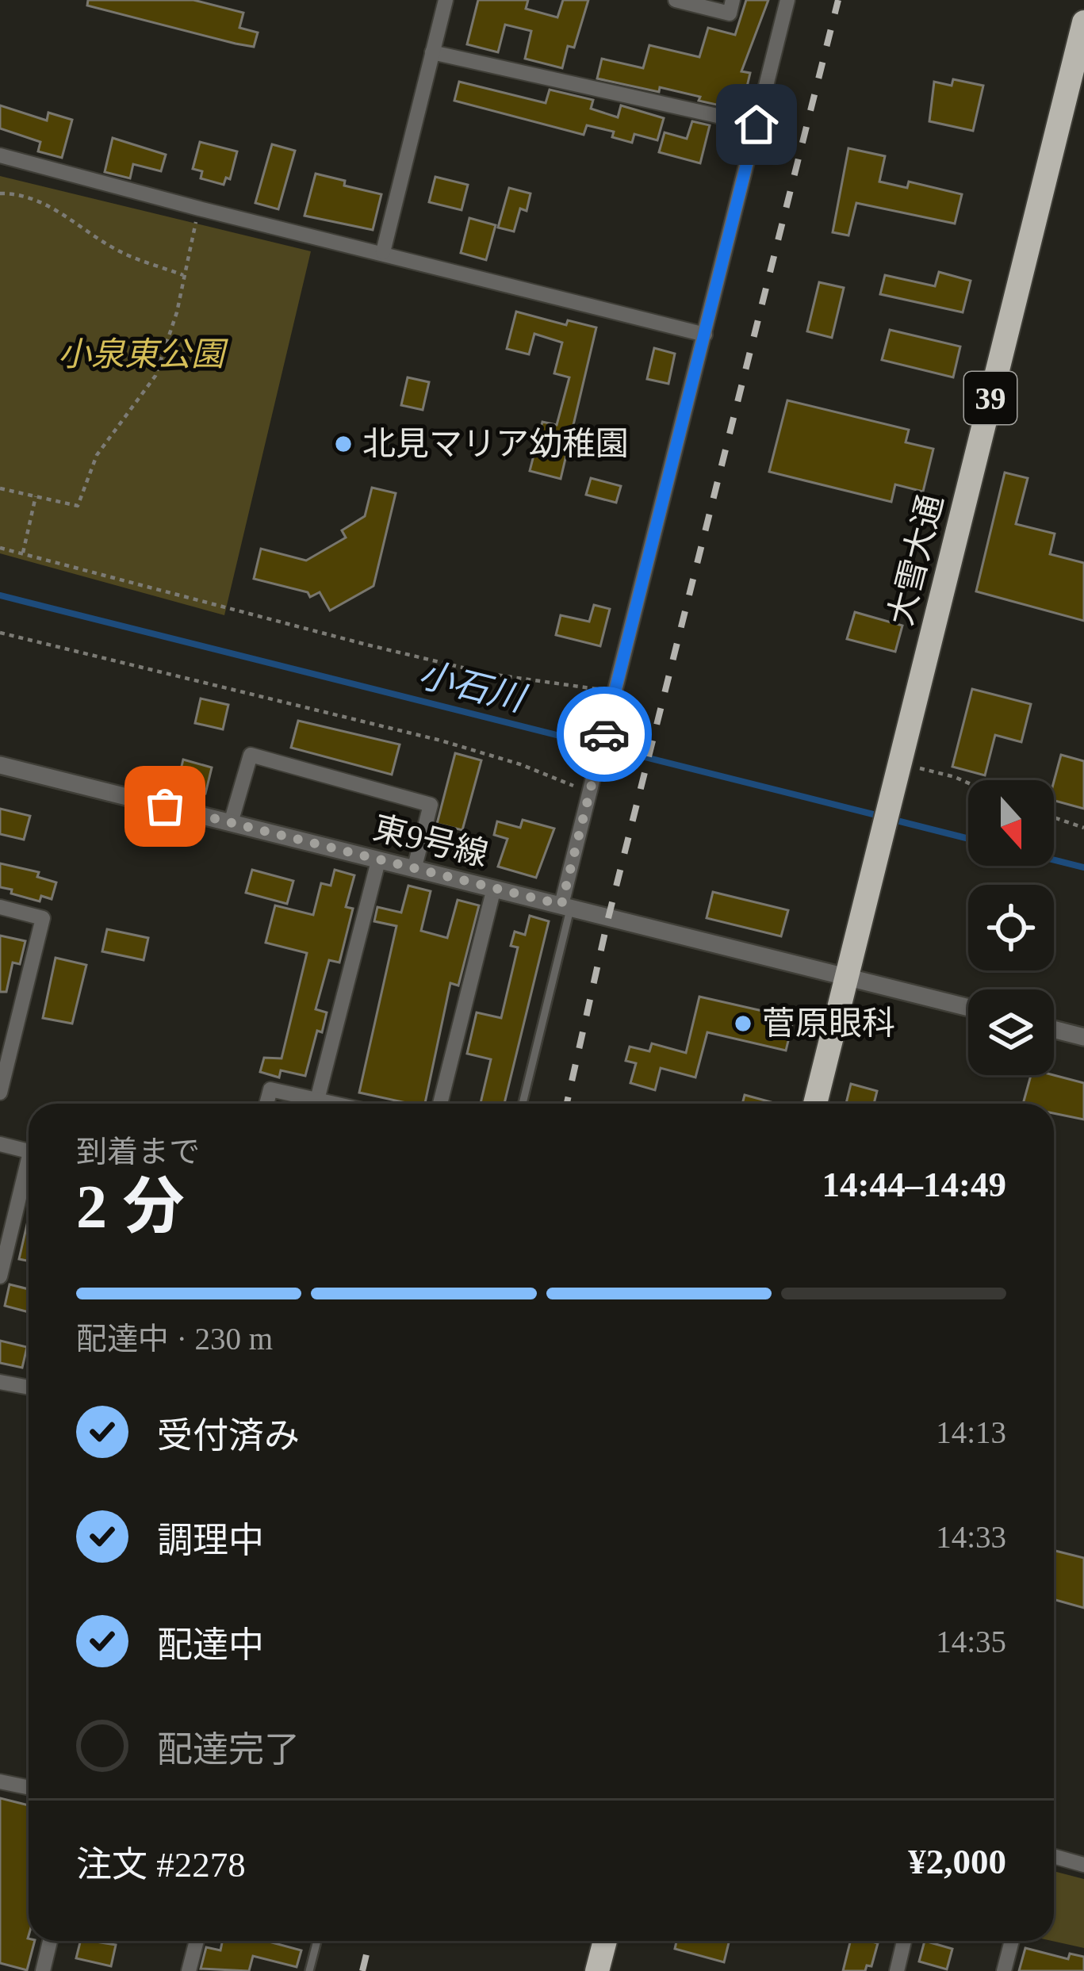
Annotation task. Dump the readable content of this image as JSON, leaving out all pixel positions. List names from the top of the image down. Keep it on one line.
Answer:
{"streets":{"highway":["39","大雪大通"],"street":["東9号線"]},"crossings":[["大雪大通","東9号線"]],"water":["小石川"],"parks":["小泉東公園"],"places":["北見マリア幼稚園","菅原眼科"],"north":"bottom","page":{"heading":["2 分","到着まで","14:44–14:49"],"panel":["注文 #2278","¥2,000"],"bar":"配達中 · 230 m","list":[["受付済み","14:13"],["調理中","14:33"],["配達中","14:35"],"配達完了"]}}
